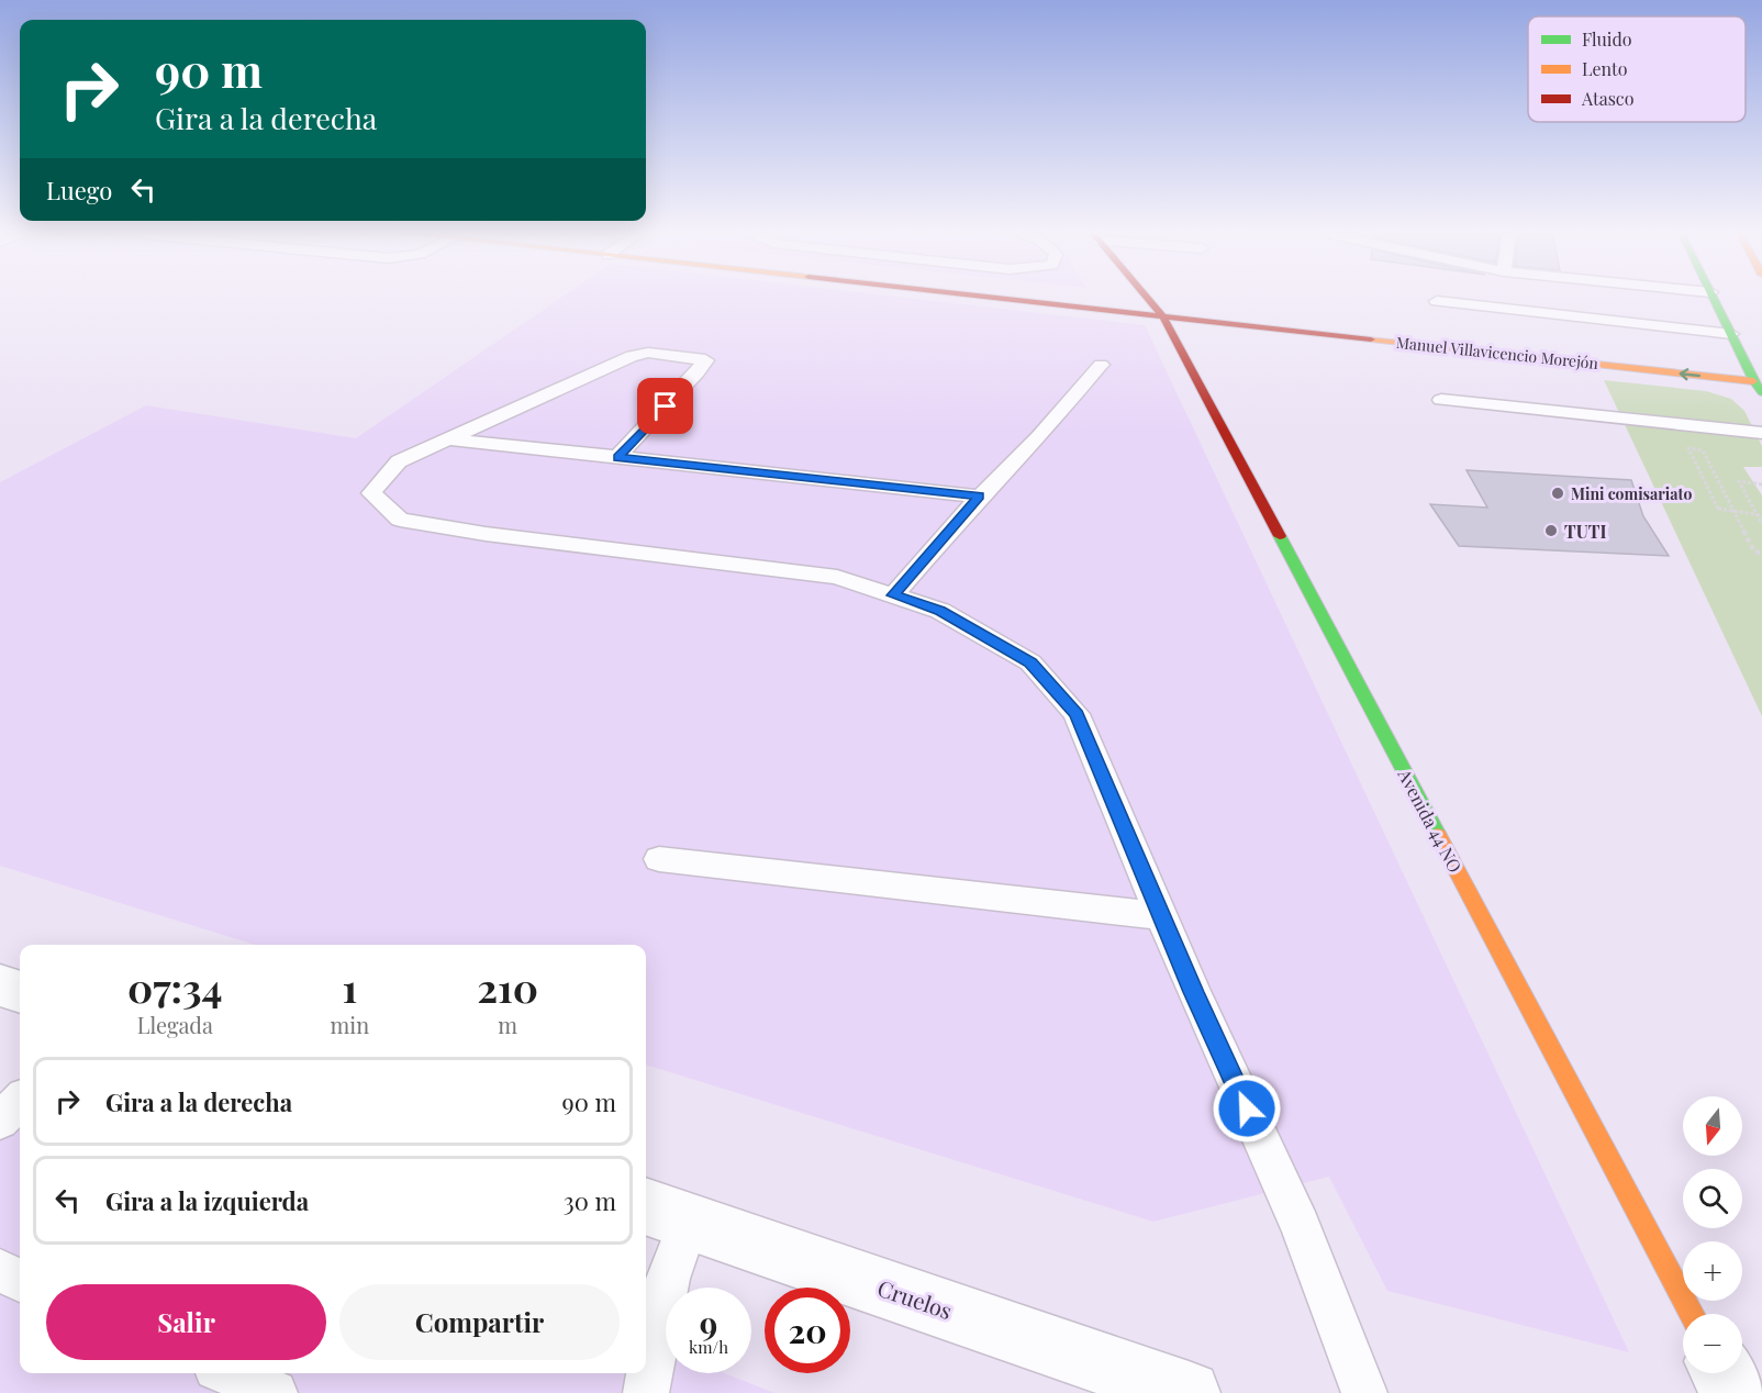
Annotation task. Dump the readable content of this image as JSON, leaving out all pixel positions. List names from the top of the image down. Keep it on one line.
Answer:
{"streets":{"main road":["Manuel Villavicencio Morejón","Avenida 44 NO"],"street":["Cruelos"]},"crossings":[["Manuel Villavicencio Morejón","Avenida 44 NO"]],"one_way":["Manuel Villavicencio Morejón"],"places":["Mini comisariato","TUTI"],"legend":["Fluido","Lento","Atasco"],"north":"bottom","page":{"turn":["90 m","Gira a la derecha"],"then":"Luego","eta":["07:34","Llegada","1","min","210","m"],"list":[{"name":"Gira a la derecha","value":"90 m"},{"name":"Gira a la izquierda","value":"30 m"}],"map_buttons":["+","−"],"buttons":["Salir","Compartir"],"speed":"9 km/h","limit":"20"}}
